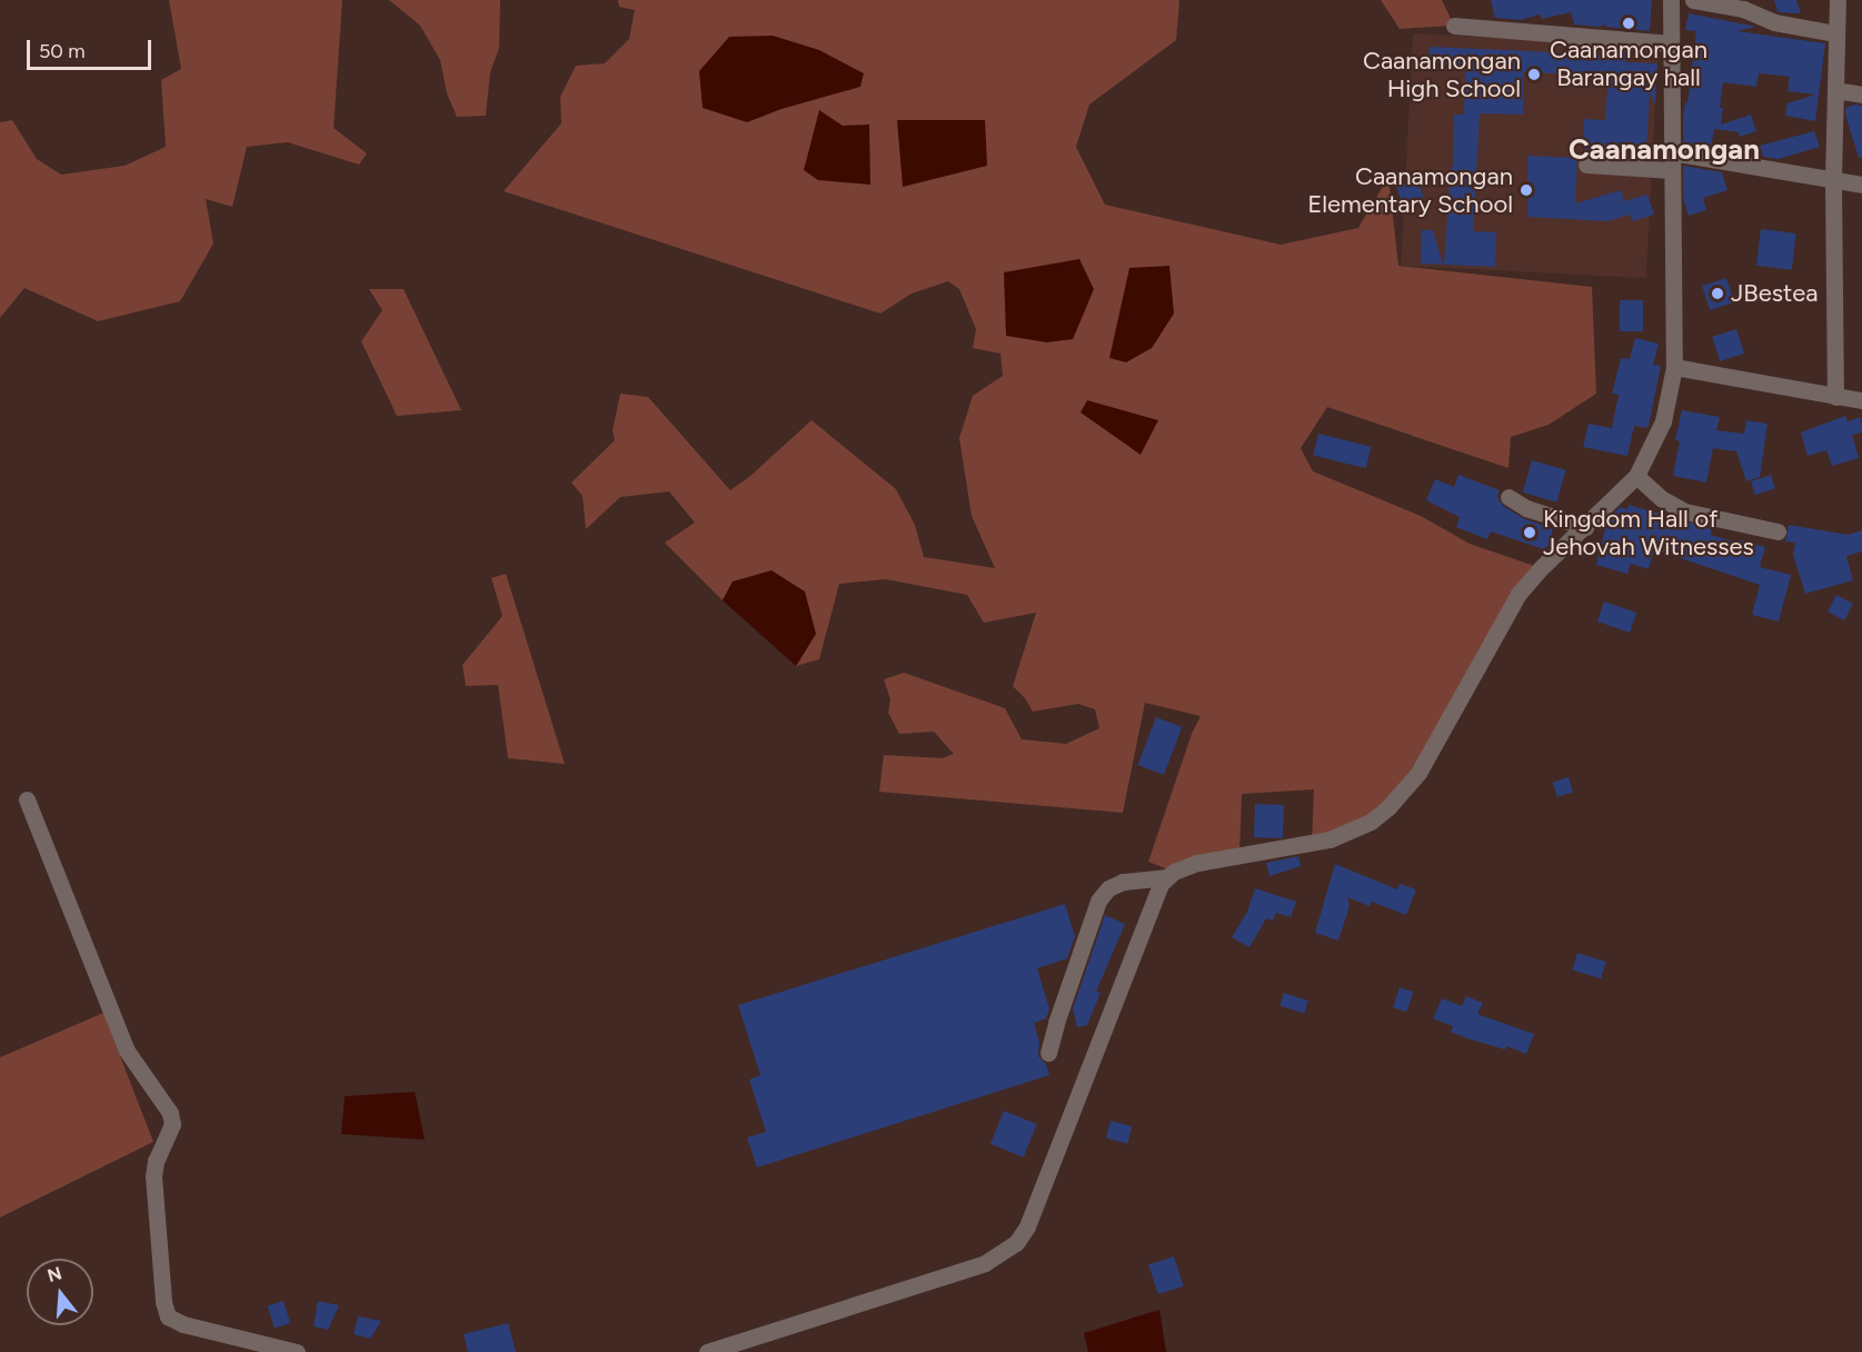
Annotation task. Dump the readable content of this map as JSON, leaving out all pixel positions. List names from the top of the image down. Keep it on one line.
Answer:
{"districts":["Caanamongan"],"places":["Caanamongan Barangay hall","Caanamongan High School","Caanamongan Elementary School","JBestea","Kingdom Hall of Jehovah Witnesses"],"scale_bar":"50 m","north":"top"}
